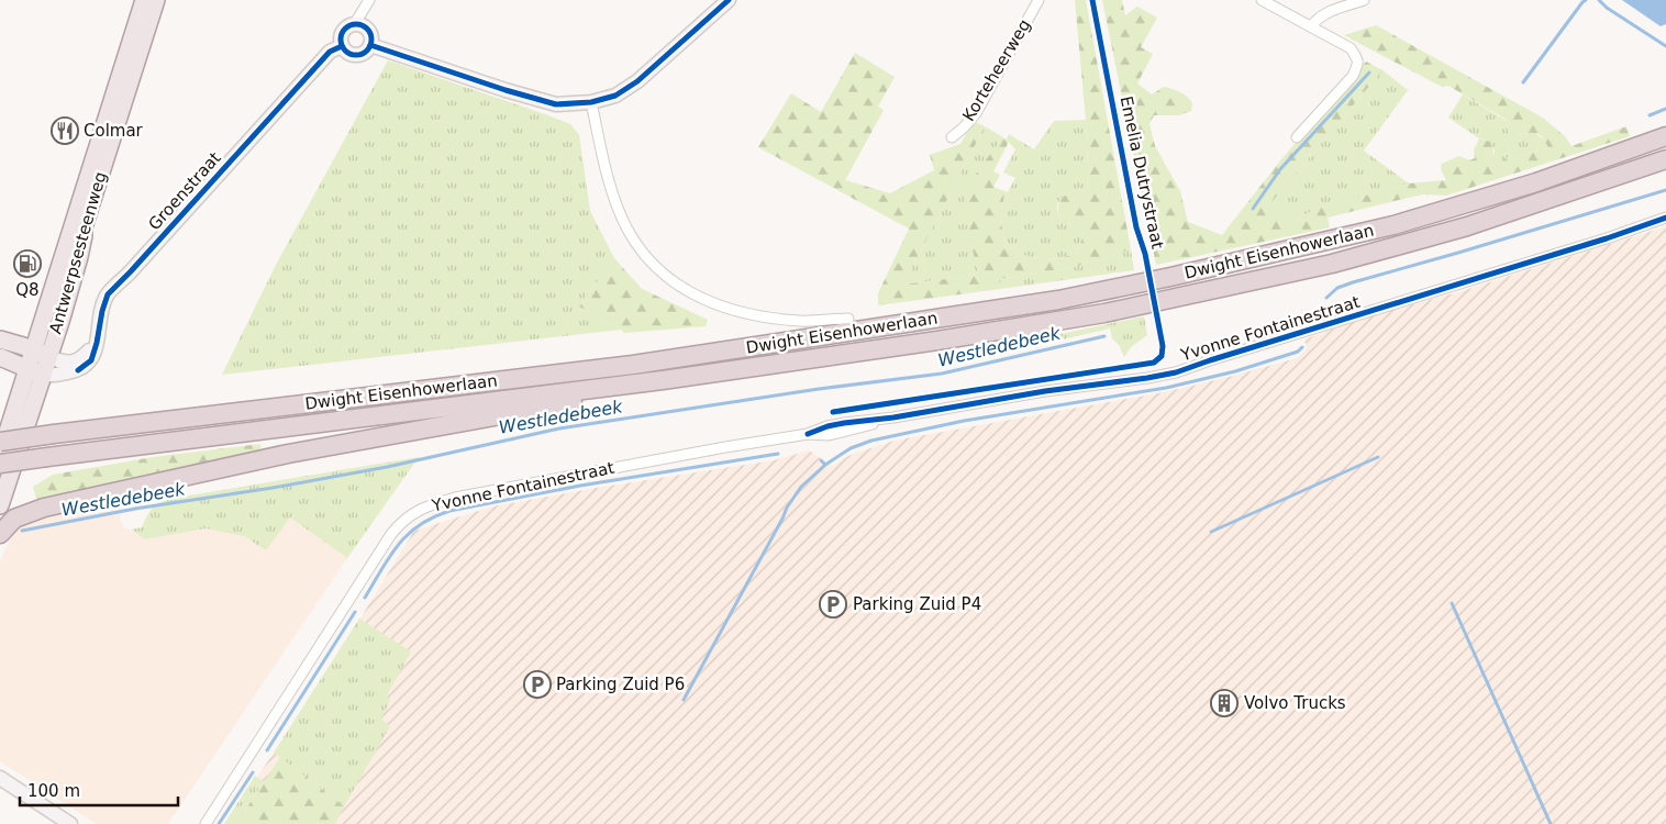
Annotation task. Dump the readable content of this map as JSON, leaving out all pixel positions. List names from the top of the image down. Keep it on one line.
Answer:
{"streets":{"highway":["Dwight Eisenhowerlaan"],"main road":["Antwerpsesteenweg"],"street":["Korteheerweg","Groenstraat","Yvonne Fontainestraat"],"cycle path":["Emelia Dutrystraat"]},"crossings":[["Groenstraat","Antwerpsesteenweg"]],"water":["Westledebeek"],"places":{"restaurant":["Colmar"],"fuel station":["Q8"],"parking":["Parking Zuid P4","Parking Zuid P6"],"building":["Volvo Trucks"]},"scale_bar":"100 m"}
